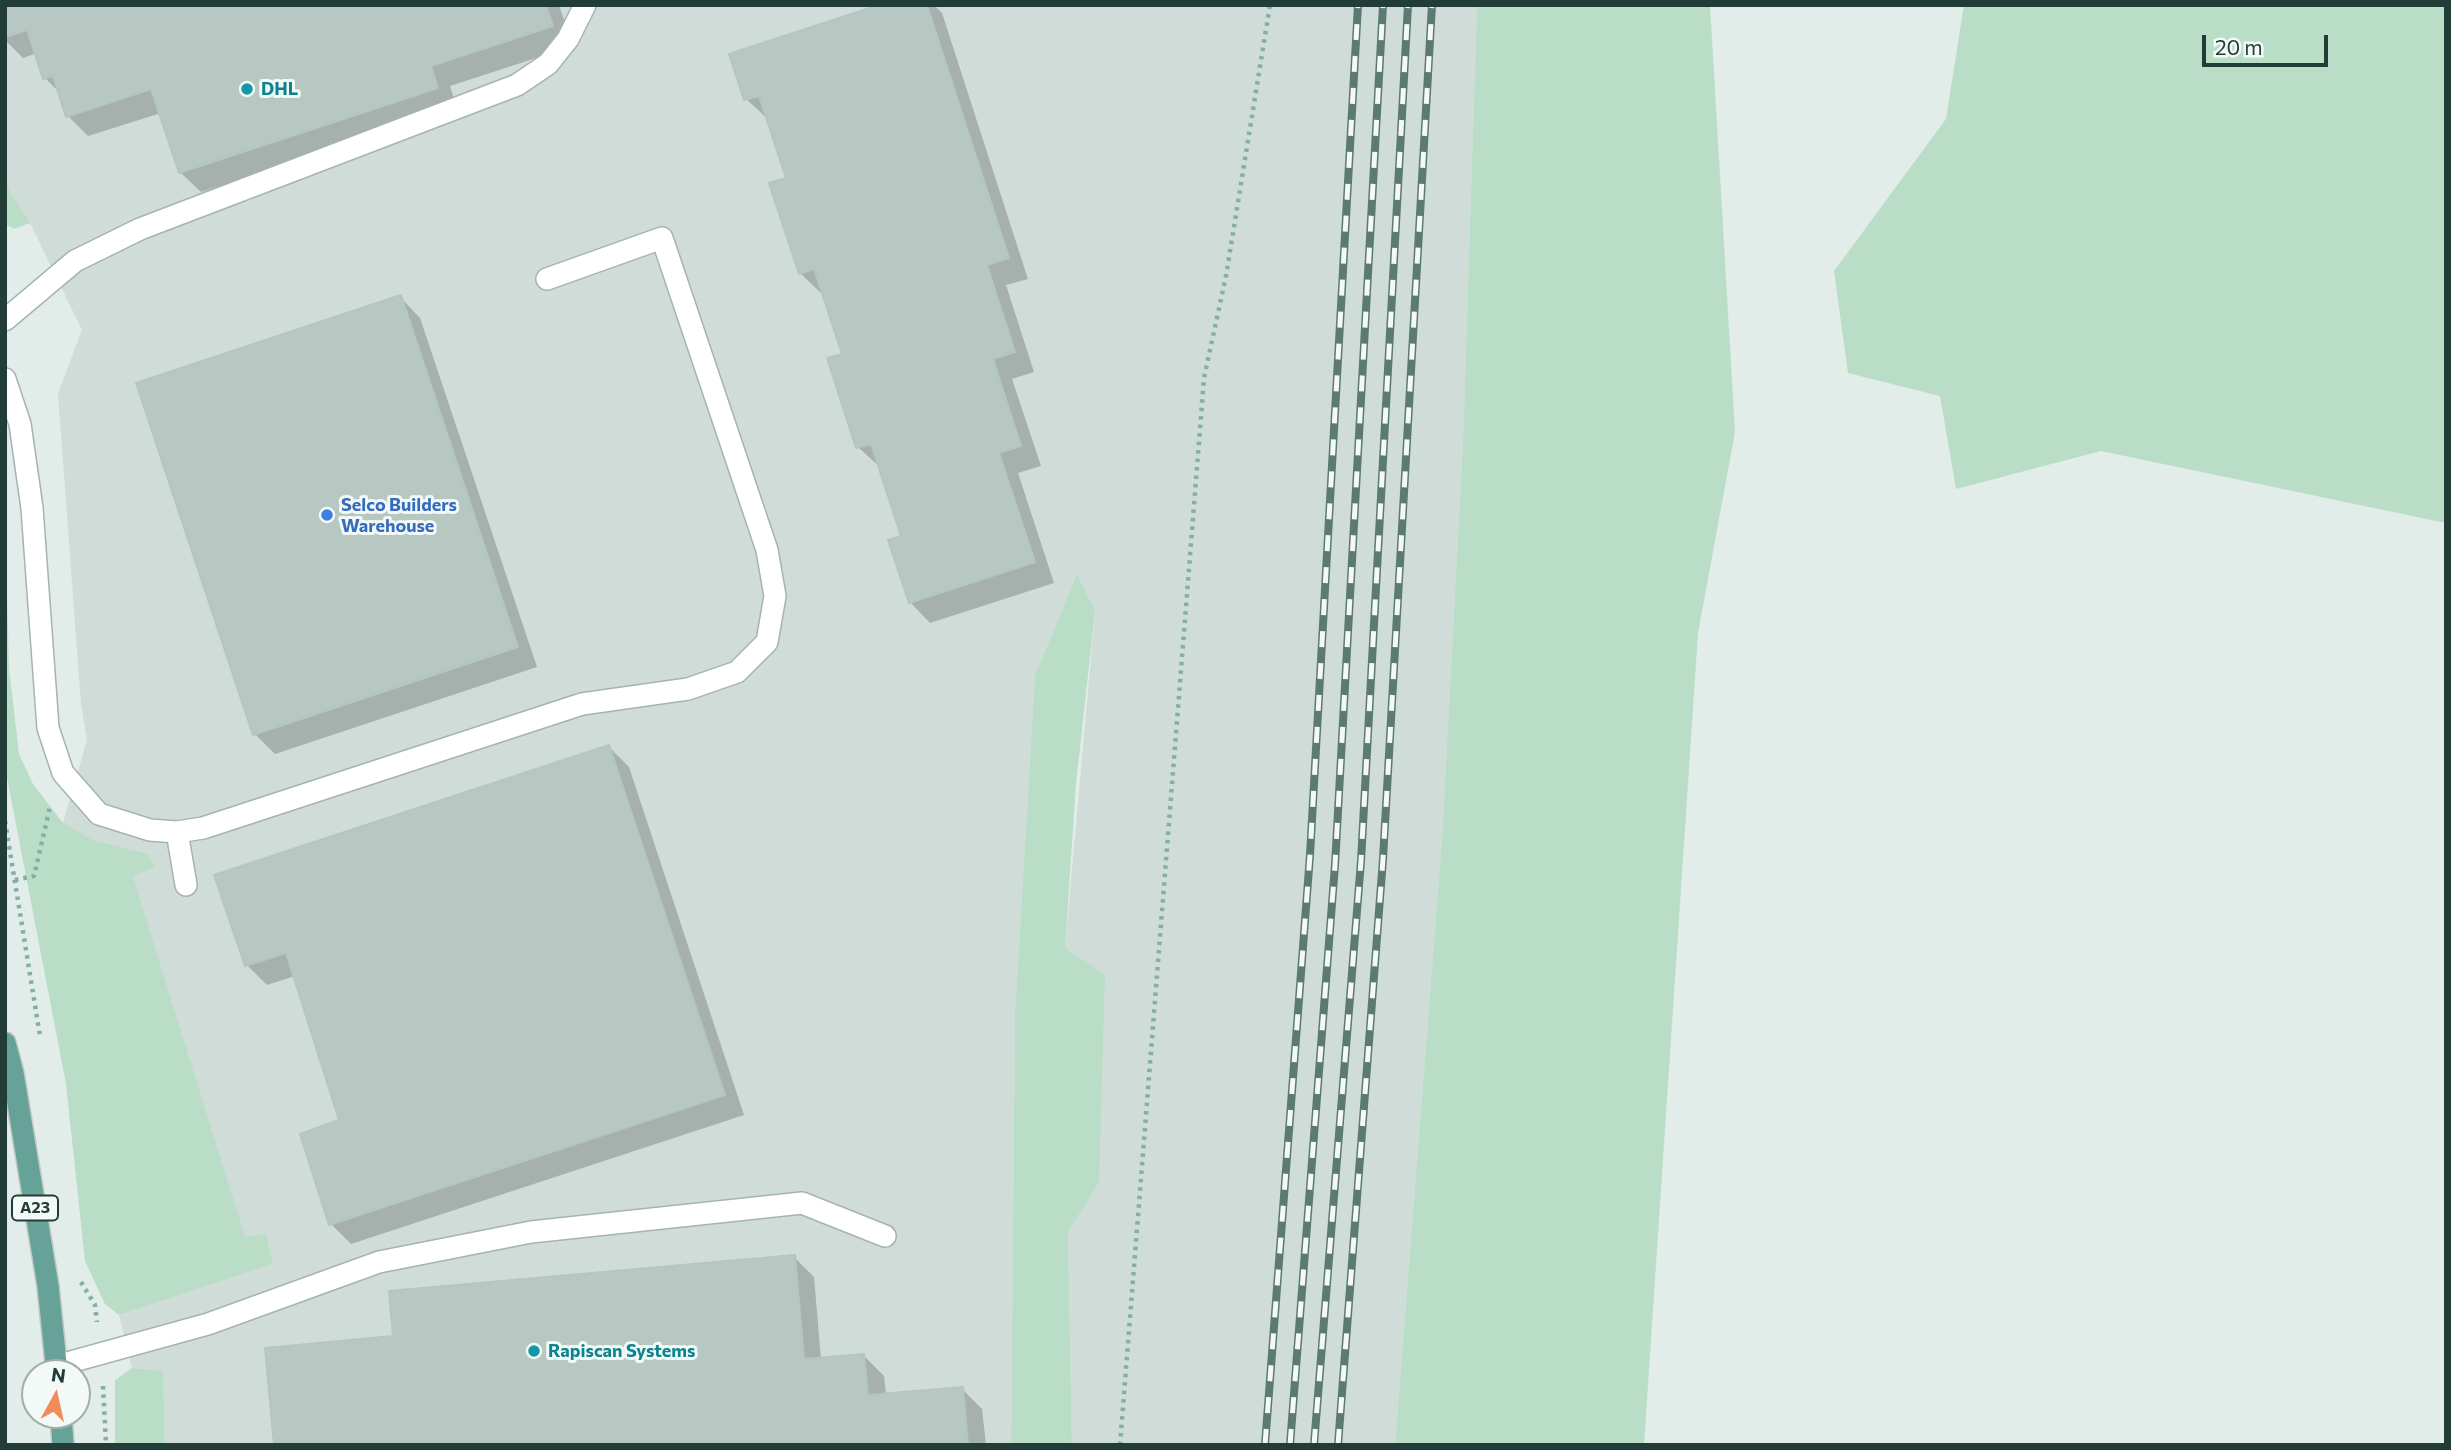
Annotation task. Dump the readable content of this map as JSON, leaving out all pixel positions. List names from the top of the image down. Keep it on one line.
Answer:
{"streets":{"main road":["A23"]},"places":["DHL","Selco Builders Warehouse","Rapiscan Systems"],"scale_bar":"20 m","north":"top"}
